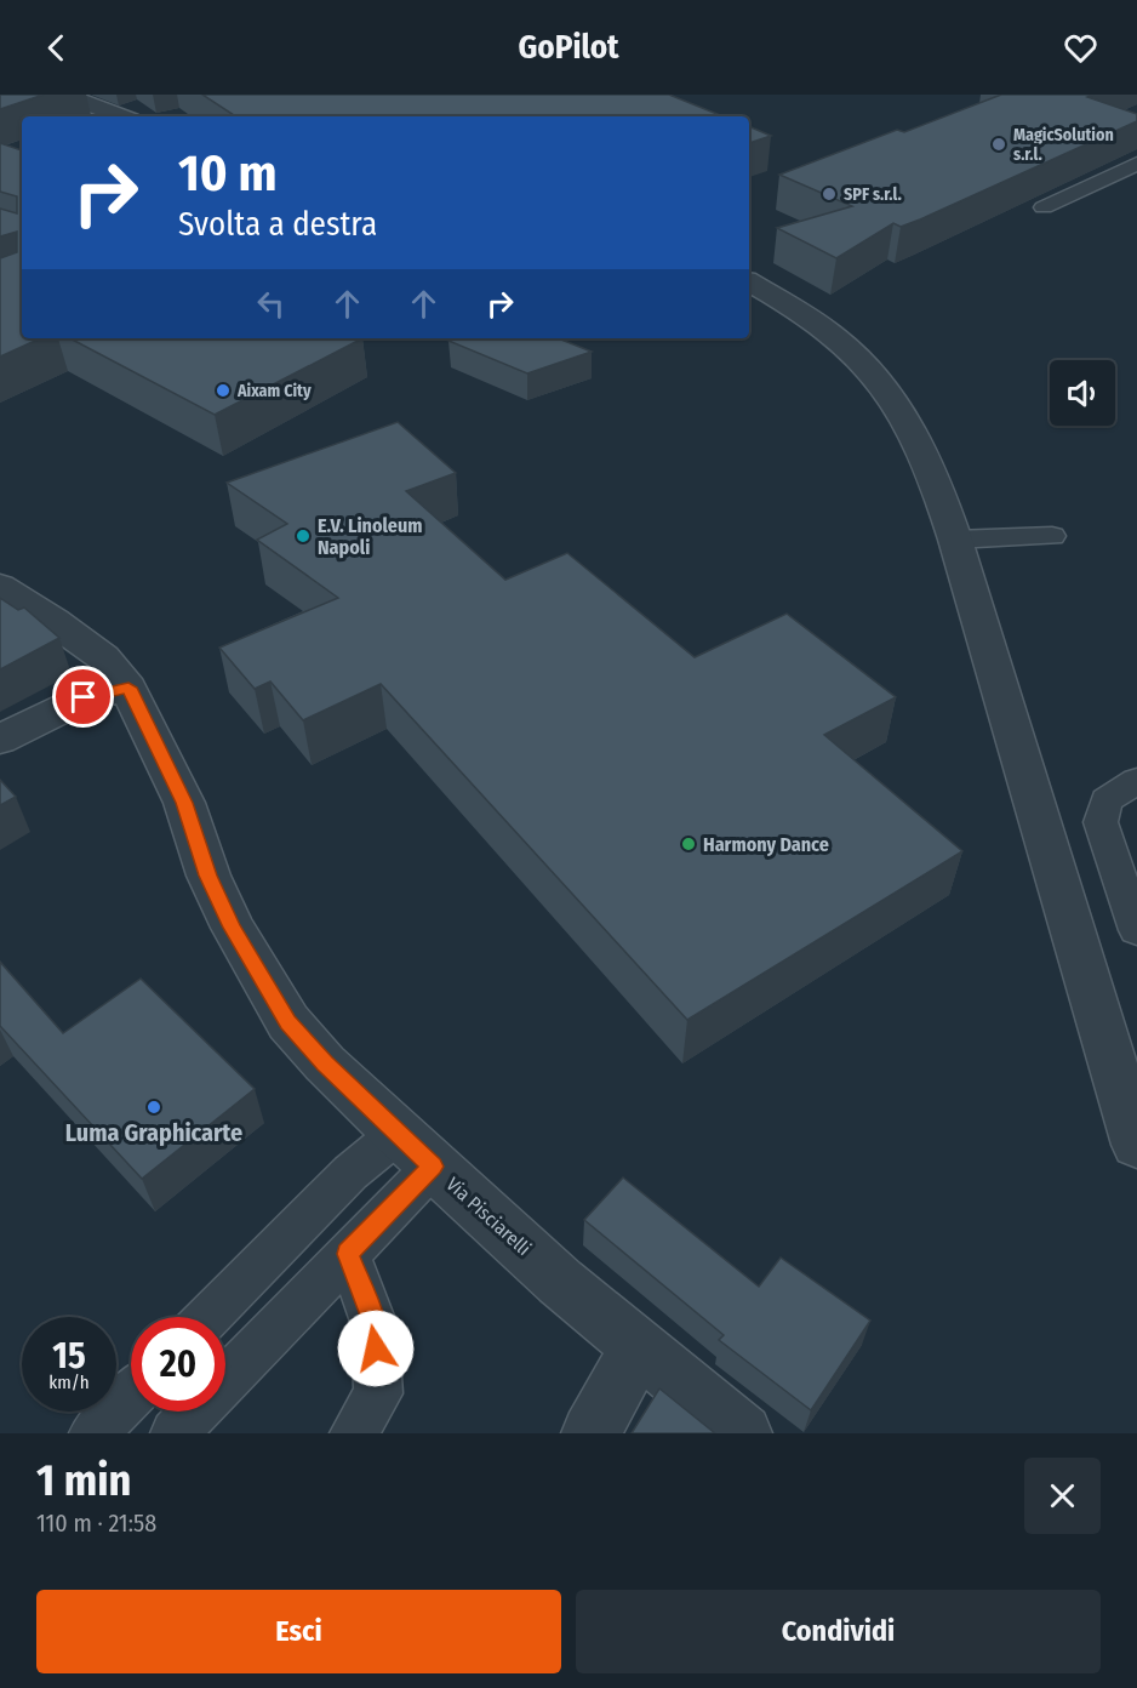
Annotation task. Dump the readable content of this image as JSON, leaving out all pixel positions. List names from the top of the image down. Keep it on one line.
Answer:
{"streets":{"street":["Via Pisciarelli"]},"places":["MagicSolution s.r.l.","SPF s.r.l.","Aixam City","E.V. Linoleum Napoli","Harmony Dance","Luma Graphicarte"],"page":{"header":"GoPilot","turn":["10 m","Svolta a destra"],"speed":"15 km/h","limit":"20","heading":["1 min","110 m · 21:58"],"buttons":["Esci","Condividi"]}}
